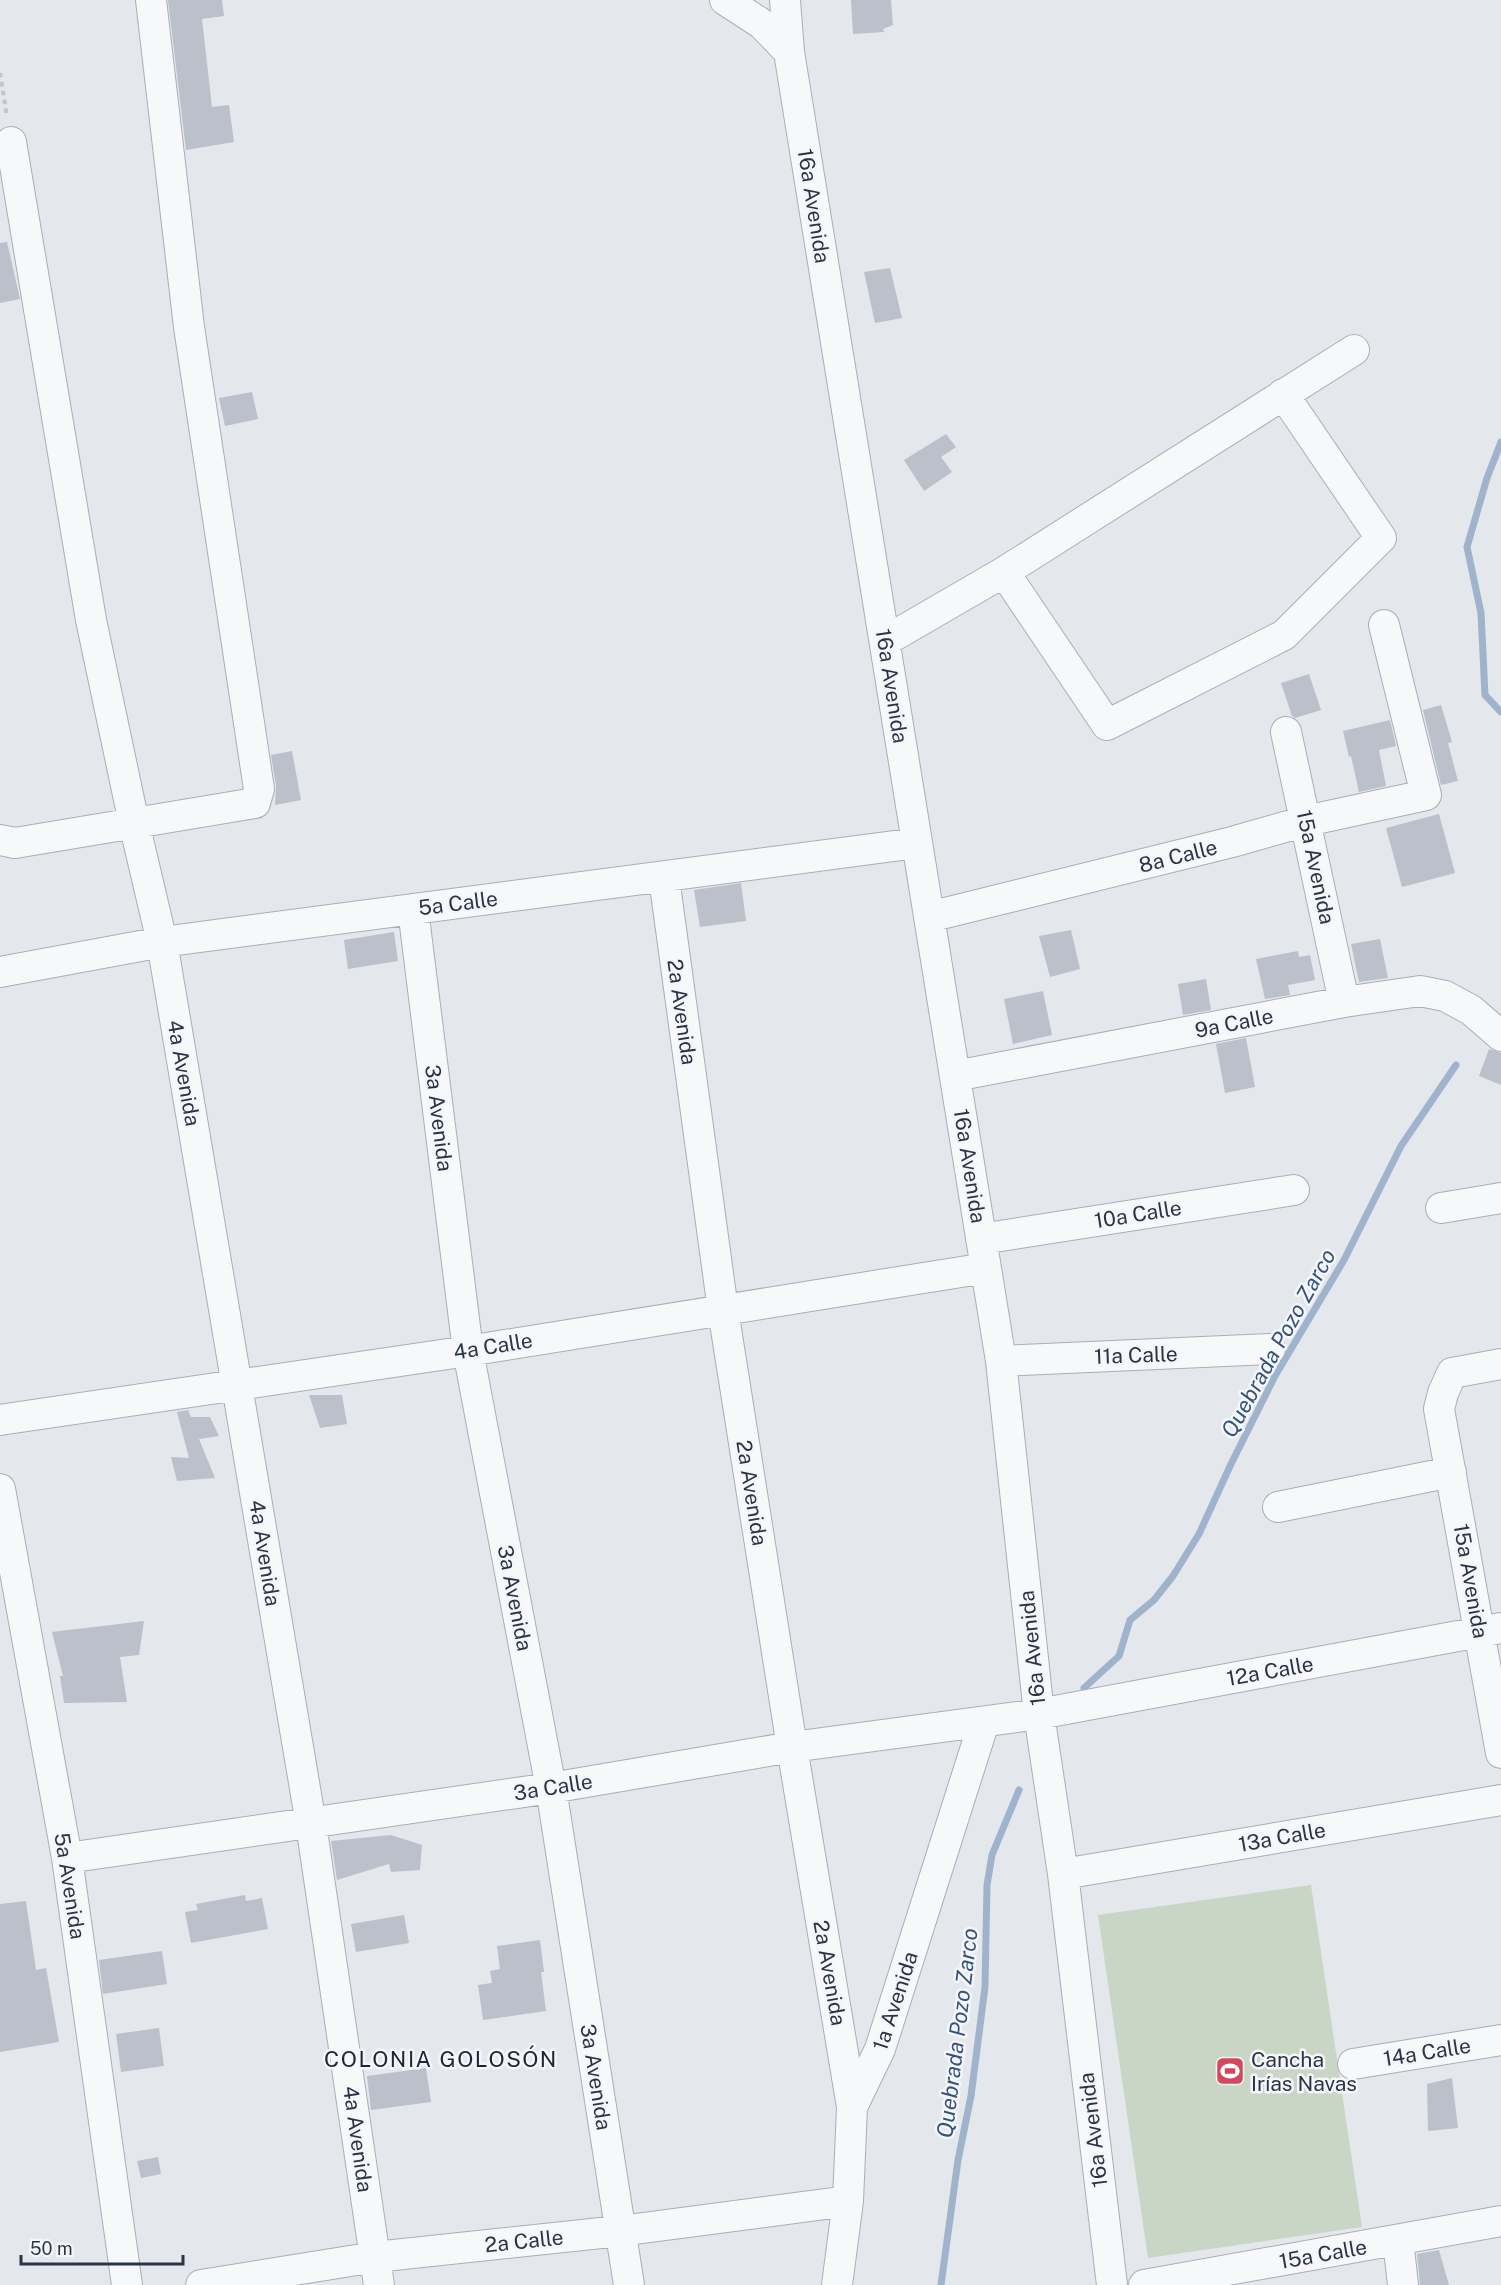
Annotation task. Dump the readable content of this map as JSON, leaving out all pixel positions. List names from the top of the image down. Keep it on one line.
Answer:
{"streets":{"street":["16a Avenida","8a Calle","15a Avenida","5a Calle","2a Avenida","9a Calle","4a Avenida","3a Avenida","10a Calle","4a Calle","11a Calle","12a Calle","3a Calle","13a Calle","5a Avenida","1a Avenida","14a Calle","2a Calle","15a Calle"]},"crossings":[["16a Avenida","8a Calle"],["16a Avenida","5a Calle"],["16a Avenida","9a Calle"],["16a Avenida","10a Calle"],["16a Avenida","4a Calle"],["16a Avenida","11a Calle"],["16a Avenida","12a Calle"],["16a Avenida","3a Calle"],["16a Avenida","13a Calle"],["8a Calle","15a Avenida"],["15a Avenida","9a Calle"],["15a Avenida","12a Calle"],["5a Calle","2a Avenida"],["5a Calle","4a Avenida"],["5a Calle","3a Avenida"],["2a Avenida","4a Calle"],["2a Avenida","3a Calle"],["2a Avenida","1a Avenida"],["4a Avenida","4a Calle"],["4a Avenida","3a Calle"],["4a Avenida","2a Calle"],["3a Avenida","4a Calle"],["3a Avenida","3a Calle"],["3a Avenida","2a Calle"],["12a Calle","3a Calle"],["3a Calle","5a Avenida"],["3a Calle","1a Avenida"],["1a Avenida","2a Calle"]],"districts":["COLONIA GOLOSÓN"],"water":["Quebrada Pozo Zarco"],"places":{"sports":["Cancha Irías Navas"]},"scale_bar":"50 m"}
